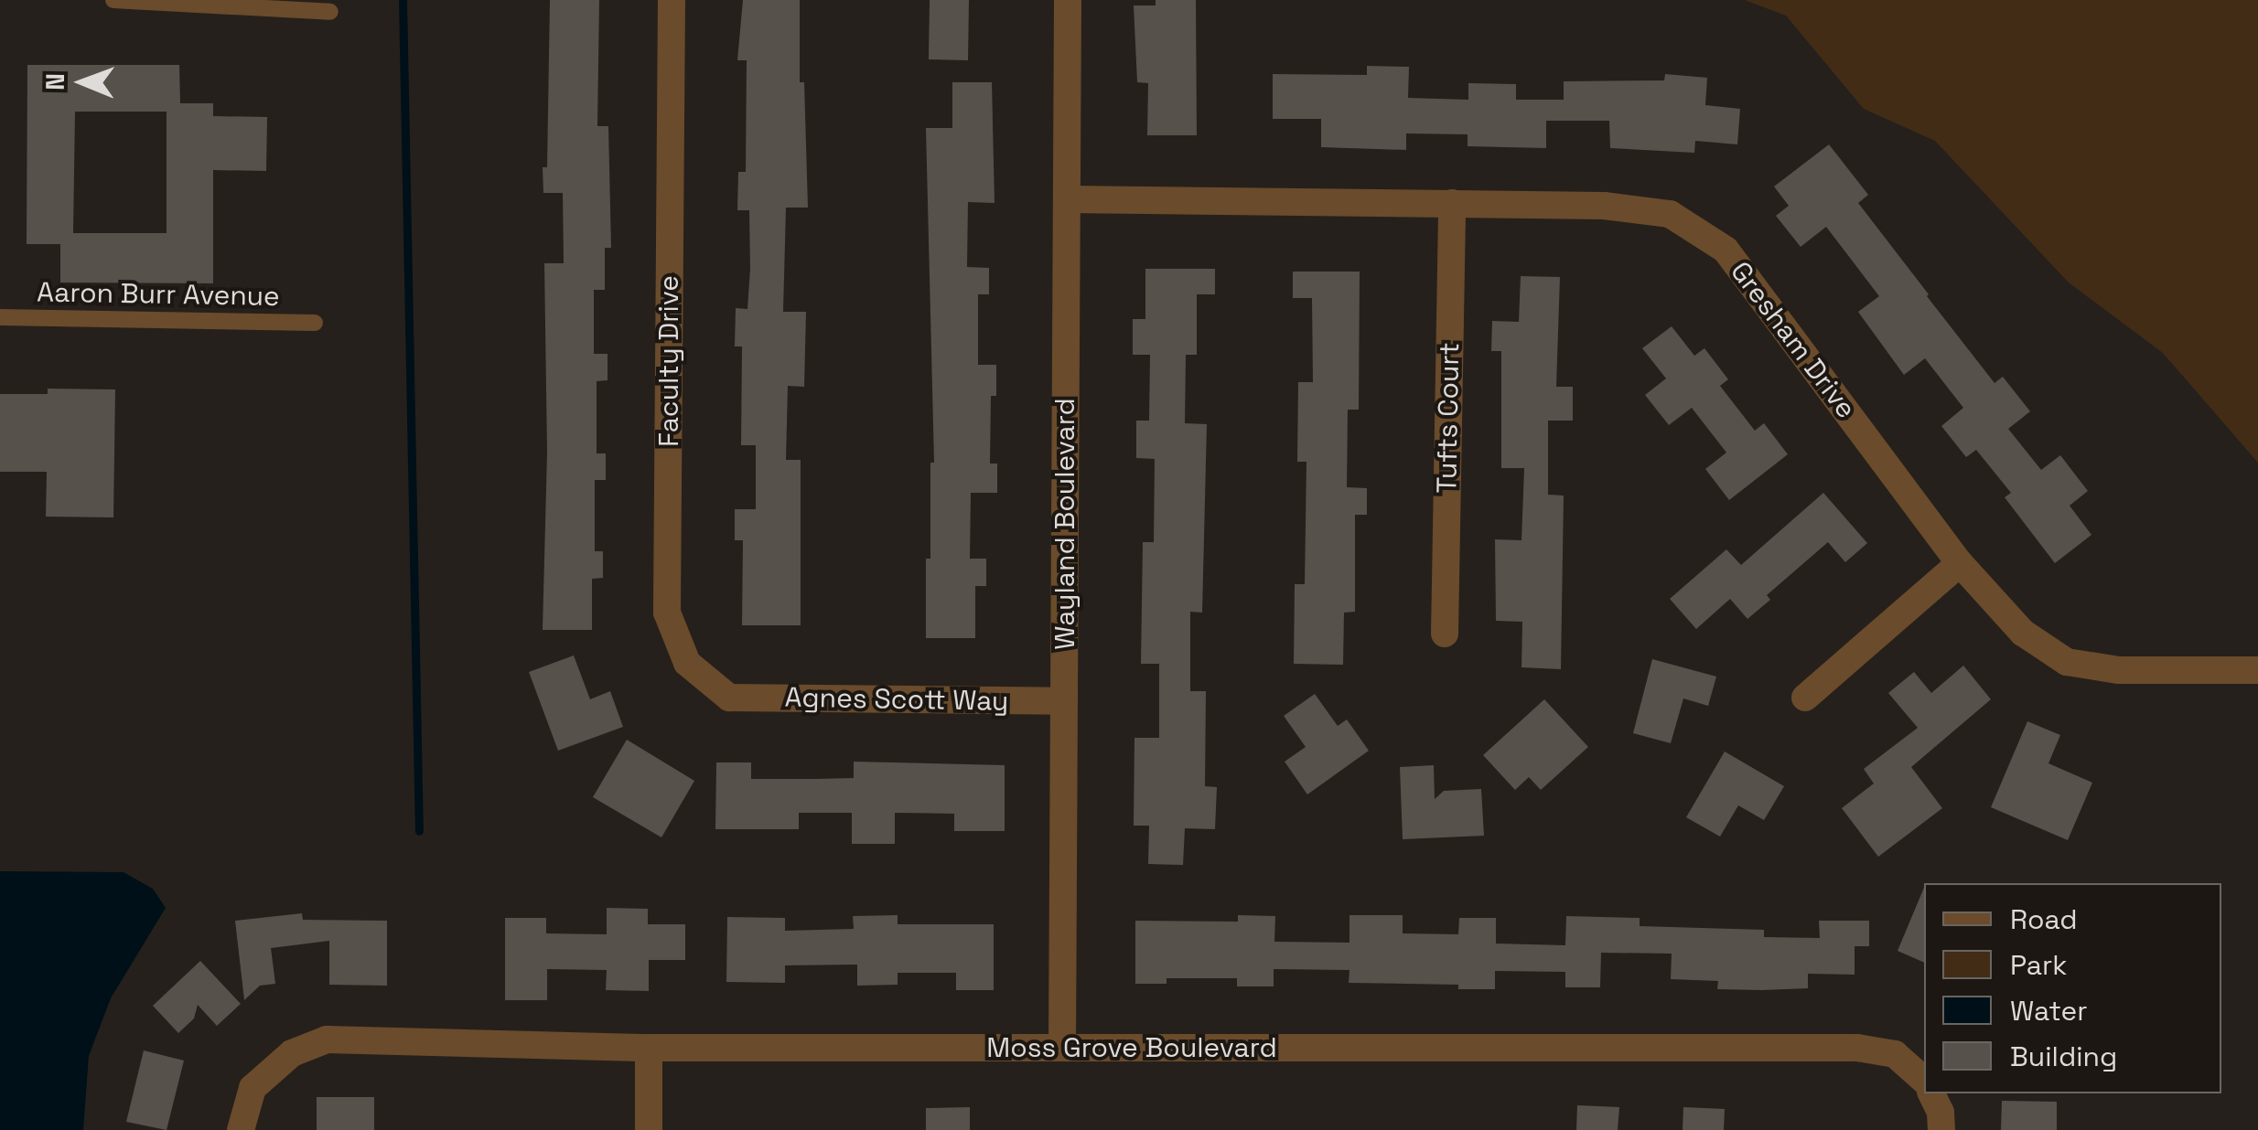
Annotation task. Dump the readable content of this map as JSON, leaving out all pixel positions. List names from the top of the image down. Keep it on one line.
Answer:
{"streets":{"street":["Gresham Drive","Faculty Drive","Tufts Court","Wayland Boulevard","Agnes Scott Way","Moss Grove Boulevard"],"lane":["Aaron Burr Avenue"]},"crossings":[["Gresham Drive","Tufts Court"],["Gresham Drive","Wayland Boulevard"],["Faculty Drive","Agnes Scott Way"],["Wayland Boulevard","Agnes Scott Way"],["Wayland Boulevard","Moss Grove Boulevard"]],"legend":["Road","Park","Water","Building"],"north":"left"}
